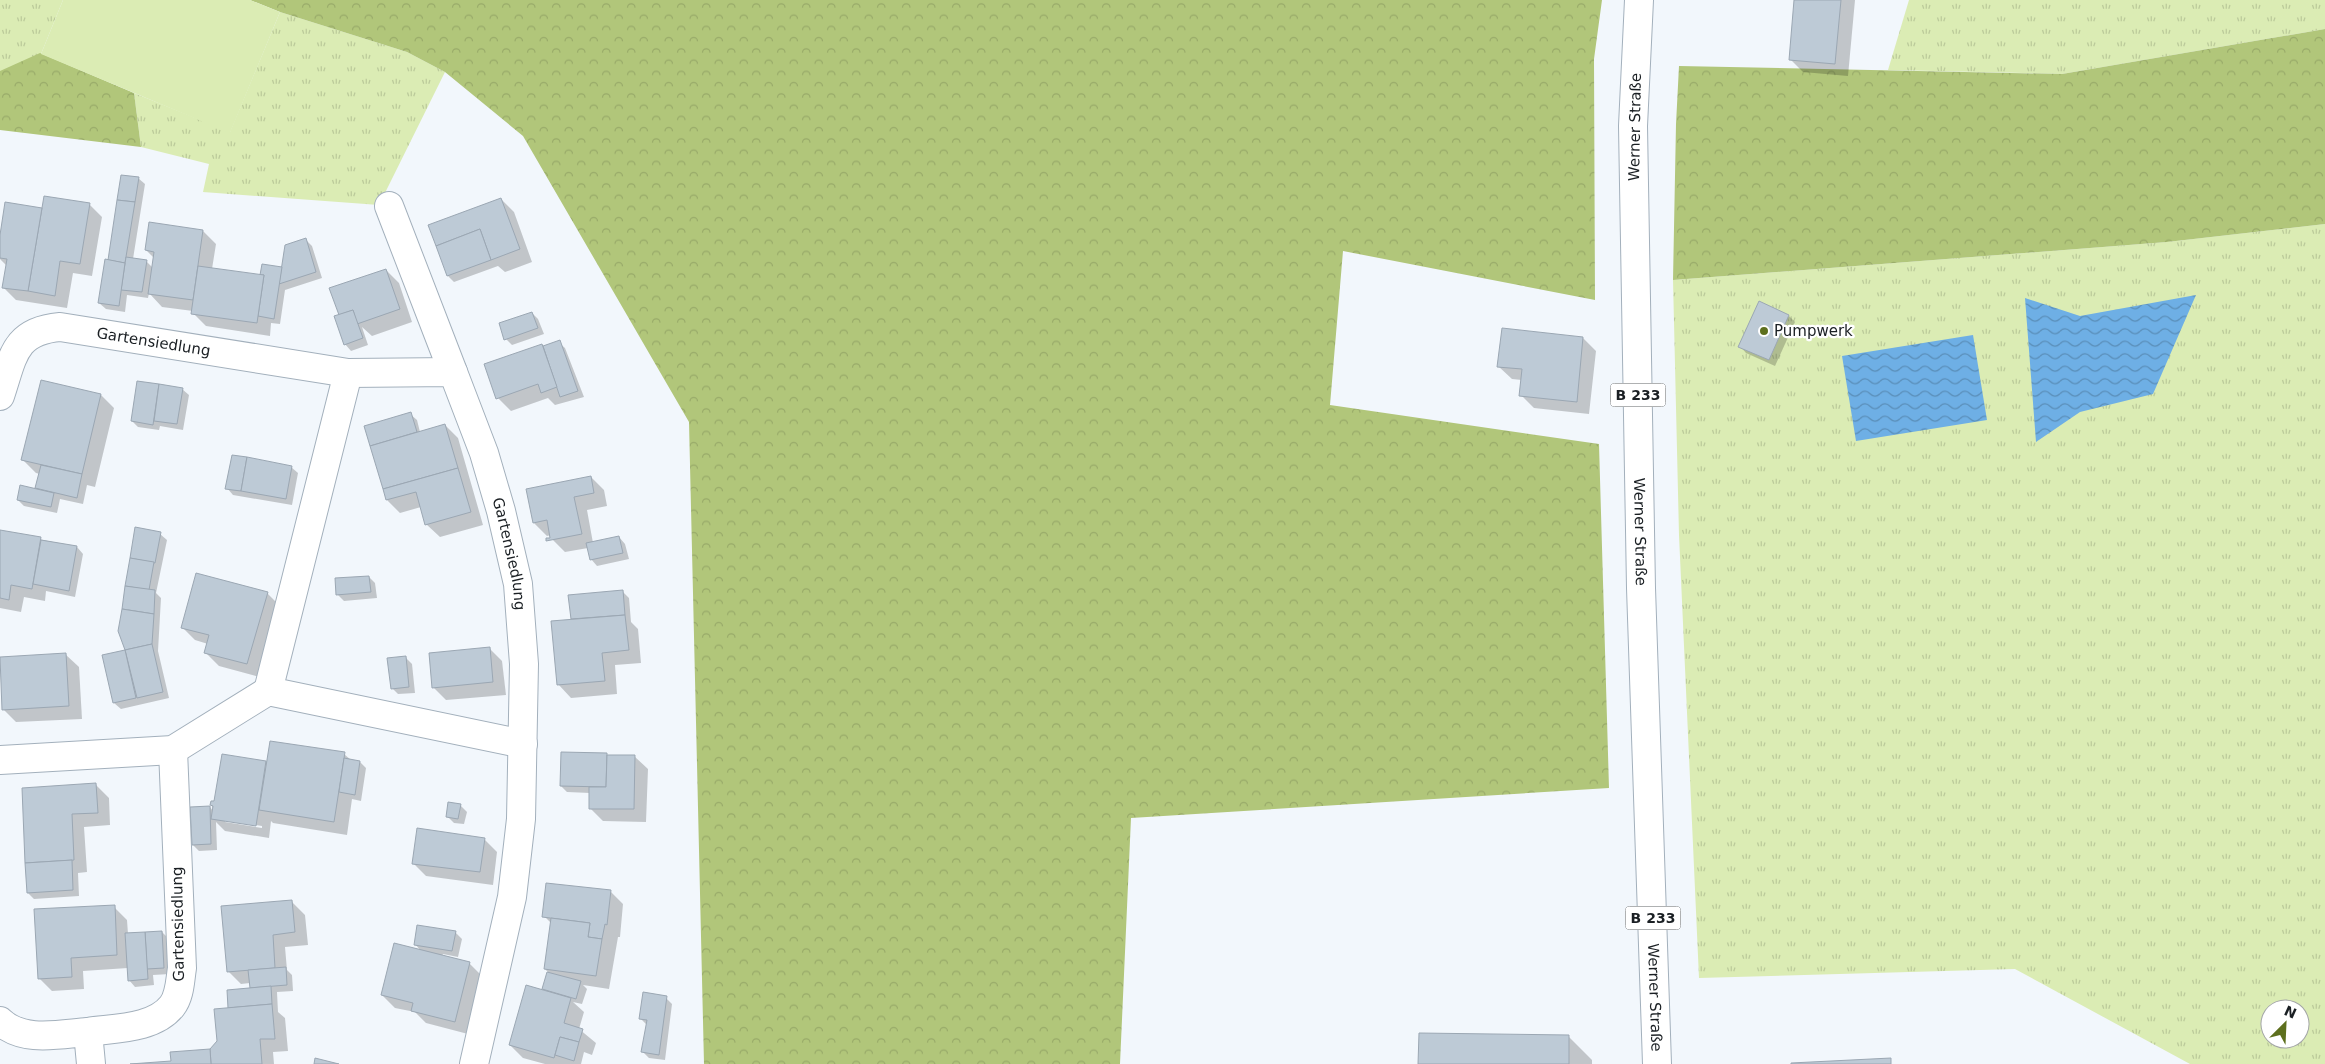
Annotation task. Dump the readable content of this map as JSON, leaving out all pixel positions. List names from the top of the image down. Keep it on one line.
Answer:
{"streets":{"street":["Werner Straße","Gartensiedlung","B 233"]},"places":["Pumpwerk"],"north":"top right"}
